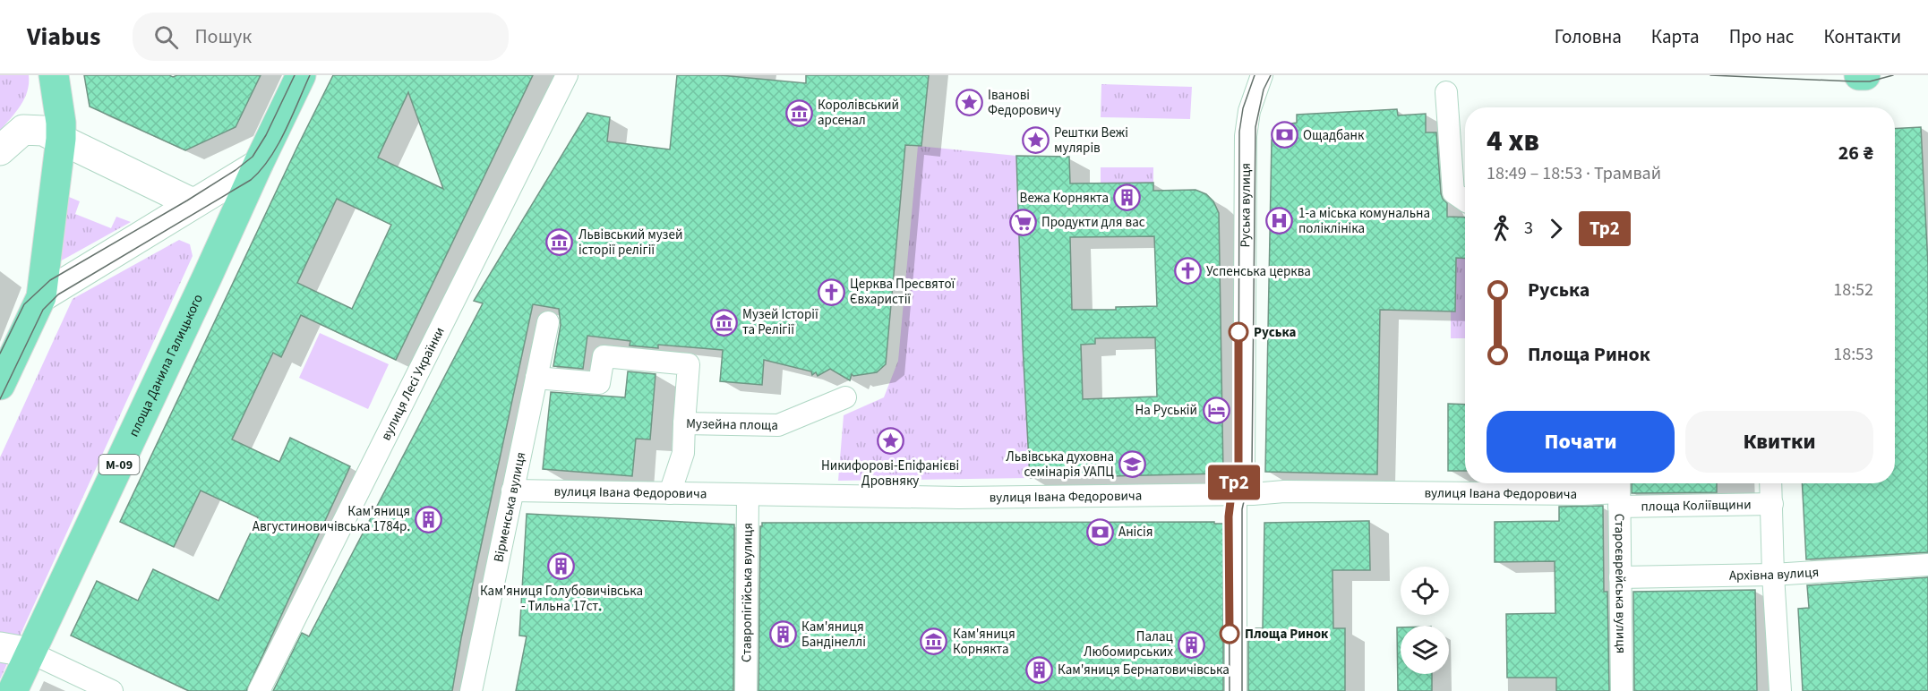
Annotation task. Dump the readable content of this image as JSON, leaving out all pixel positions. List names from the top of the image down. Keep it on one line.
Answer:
{"streets":{"main road":["площа Данила Галицького","М-09"],"street":["Руська вулиця","вулиця Лесі Українки","Музейна площа","вулиця Івана Федоровича","площа Коліївщини","Вірменська вулиця","Архівна вулиця","Староєврейська вулиця","Ставропігійська вулиця"]},"crossings":[["Руська вулиця","вулиця Івана Федоровича"],["площа Данила Галицького","М-09"],["Музейна площа","вулиця Івана Федоровича"],["вулиця Івана Федоровича","площа Коліївщини"],["вулиця Івана Федоровича","Вірменська вулиця"],["вулиця Івана Федоровича","Староєврейська вулиця"],["вулиця Івана Федоровича","Ставропігійська вулиця"],["площа Коліївщини","Староєврейська вулиця"],["Архівна вулиця","Староєврейська вулиця"]],"places":{"place":["Іванові Федоровичу","Рештки Вежі мулярів","Никифорові-Епіфанієві Дровняку"],"museum":["Королівський арсенал","Львівський музей історії релігії","Музей Історії та Релігії","Кам'яниця Корнякта"],"bank":["Ощадбанк","Анісія"],"building":["Вежа Корнякта","Кам'яниця Августиновичівська 1784р.","Кам'яниця Голубовичівська - Тильна 17ст.","Кам'яниця Бандінеллі","Палац Любомирських","Кам'яниця Бернатовичівська"],"hospital":["1-а міська комунальна поліклініка"],"supermarket":["Продукти для вас"],"church":["Успенська церква","Церква Пресвятої Євхаристії"],"other":["Руська","Площа Ринок"],"hotel":["На Руській"],"school or university":["Львівська духовна семінарія УАПЦ"]},"lines":["tram line Тр2"],"page":{"header":"Viabus","search":"Пошук","nav":["Головна","Карта","Про нас","Контакти"],"on_map":"Тр2","heading":["4 хв","18:49 – 18:53 · Трамвай","26 ₴"],"legs":["3","Тр2"],"list":[{"name":"Руська","value":"18:52"},{"name":"Площа Ринок","value":"18:53"}],"buttons":["Почати","Квитки"]}}
